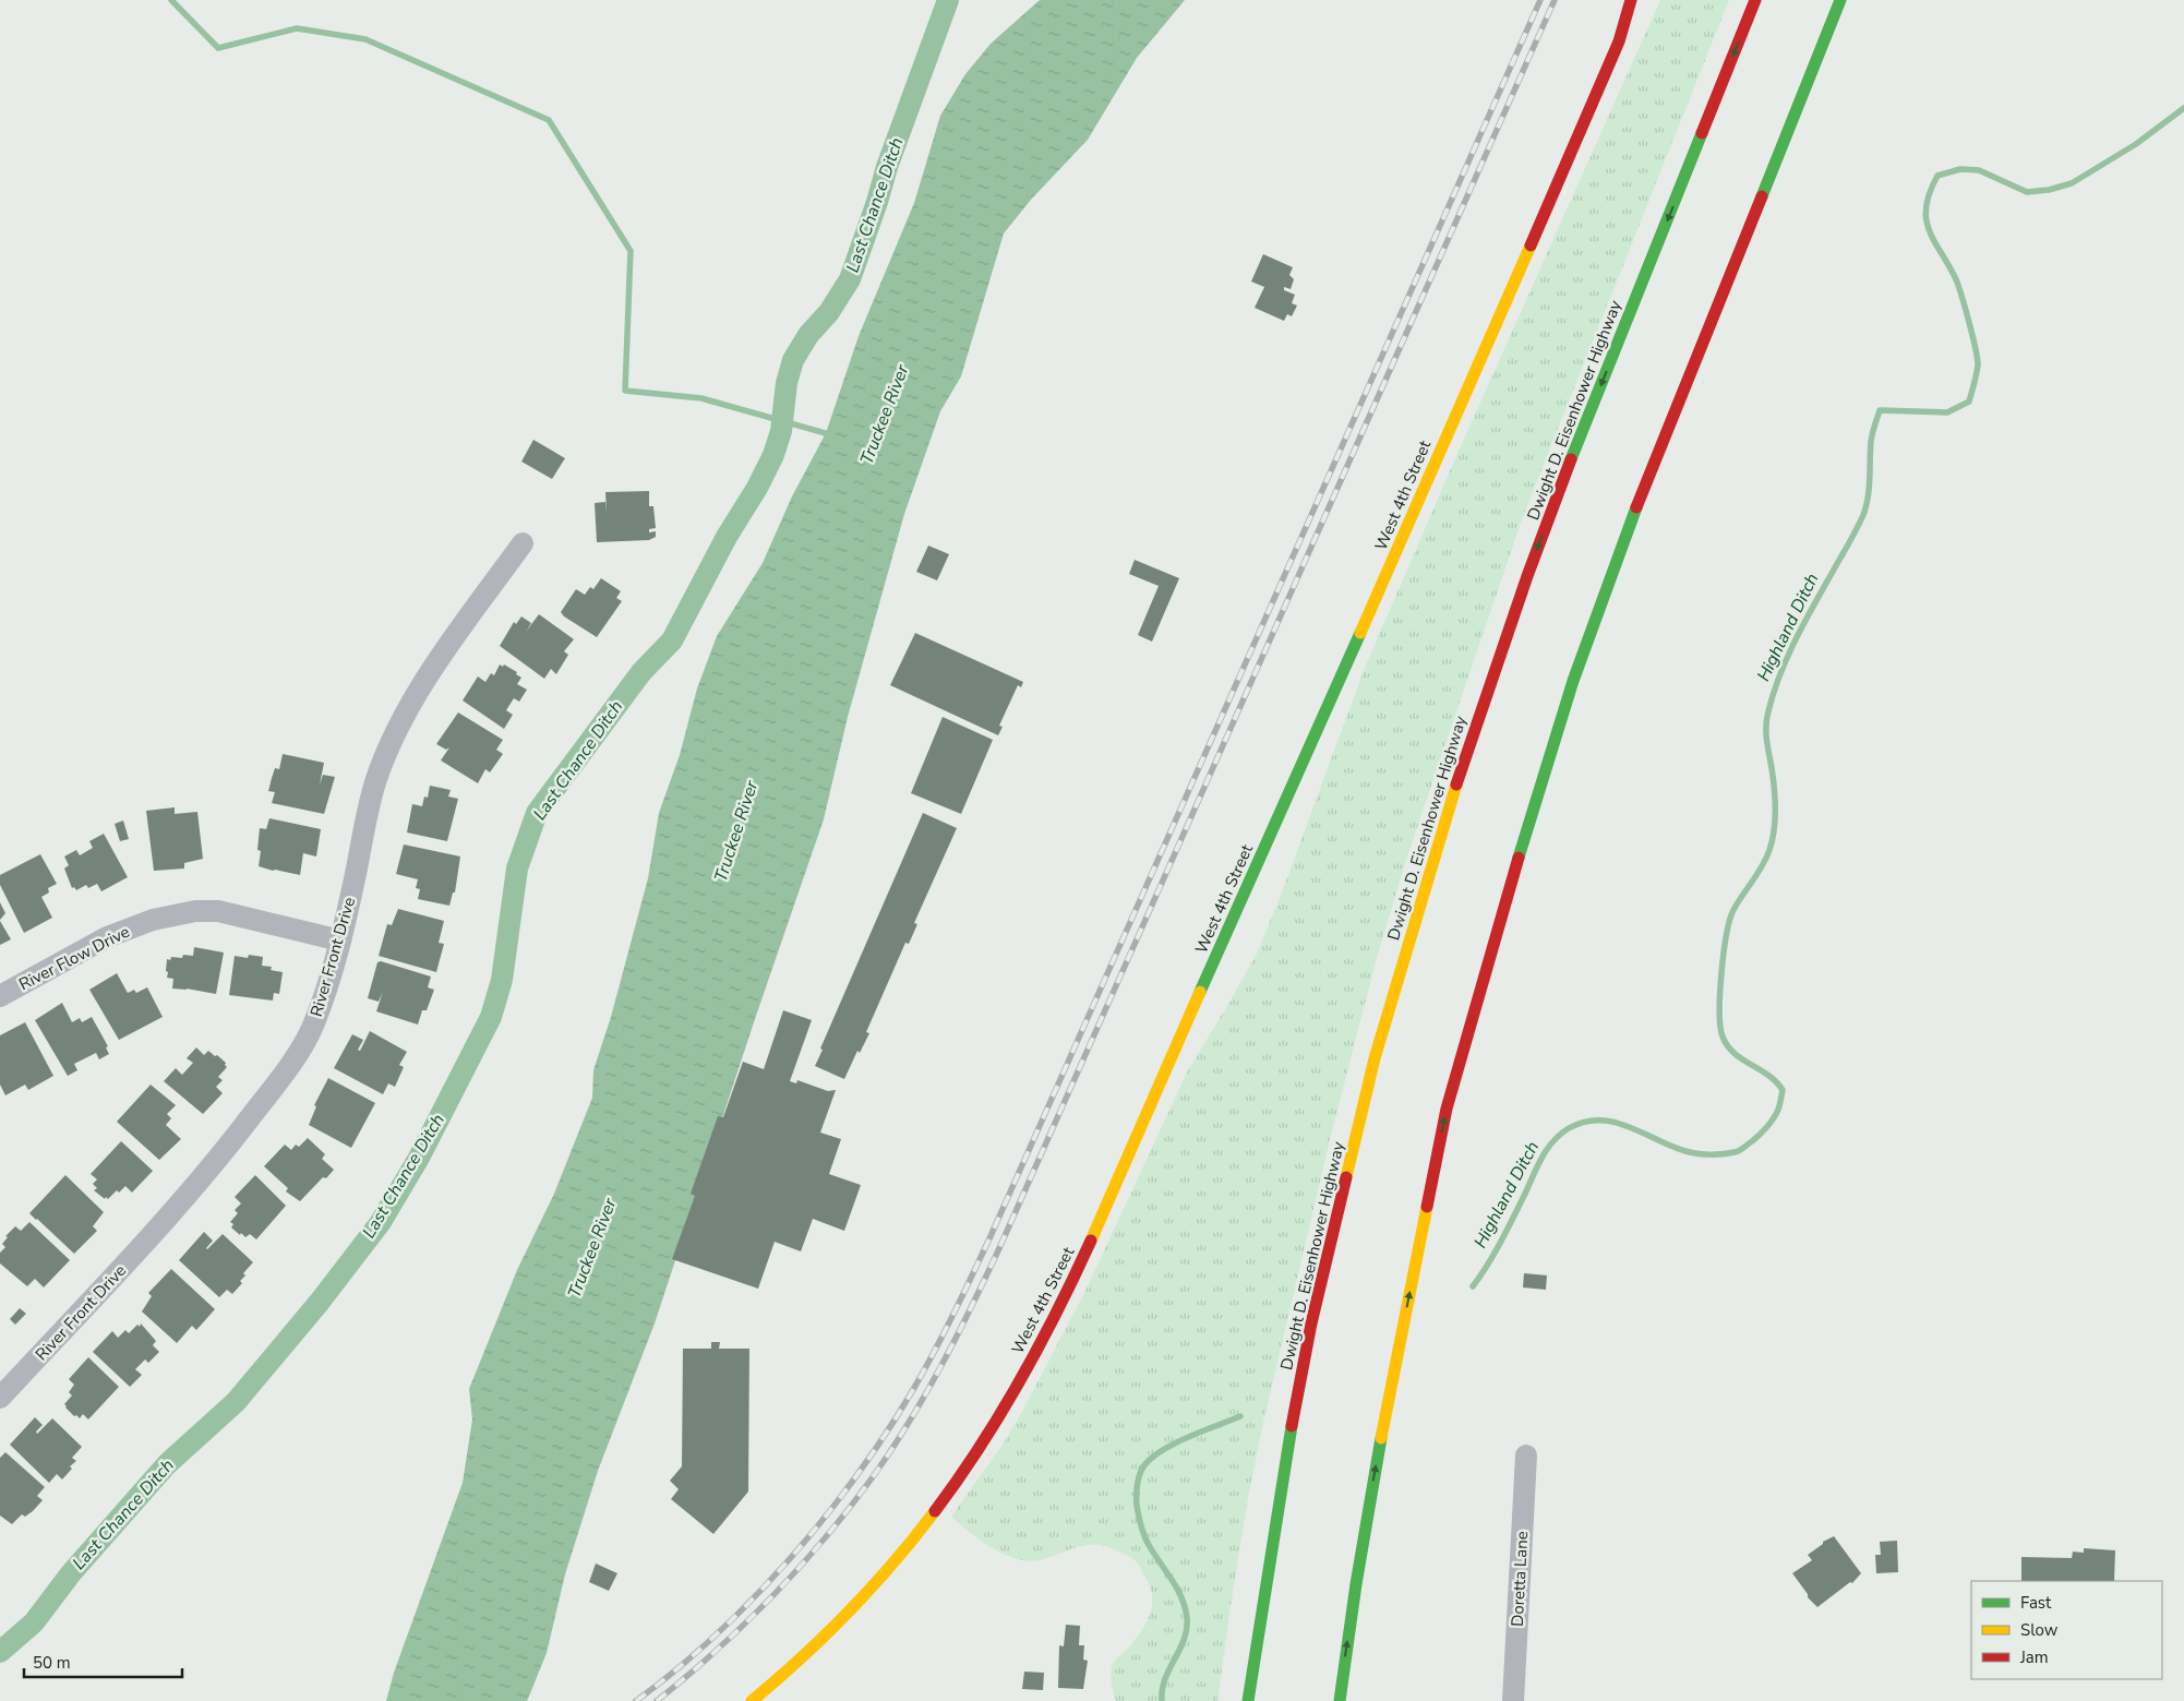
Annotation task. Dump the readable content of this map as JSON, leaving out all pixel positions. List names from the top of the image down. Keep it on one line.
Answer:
{"streets":{"main road":["Dwight D. Eisenhower Highway","West 4th Street"],"street":["River Front Drive","River Flow Drive","Doretta Lane"]},"crossings":[["River Front Drive","River Flow Drive"]],"water":["Last Chance Ditch","Truckee River","Highland Ditch"],"legend":["Fast","Slow","Jam"],"scale_bar":"50 m"}
